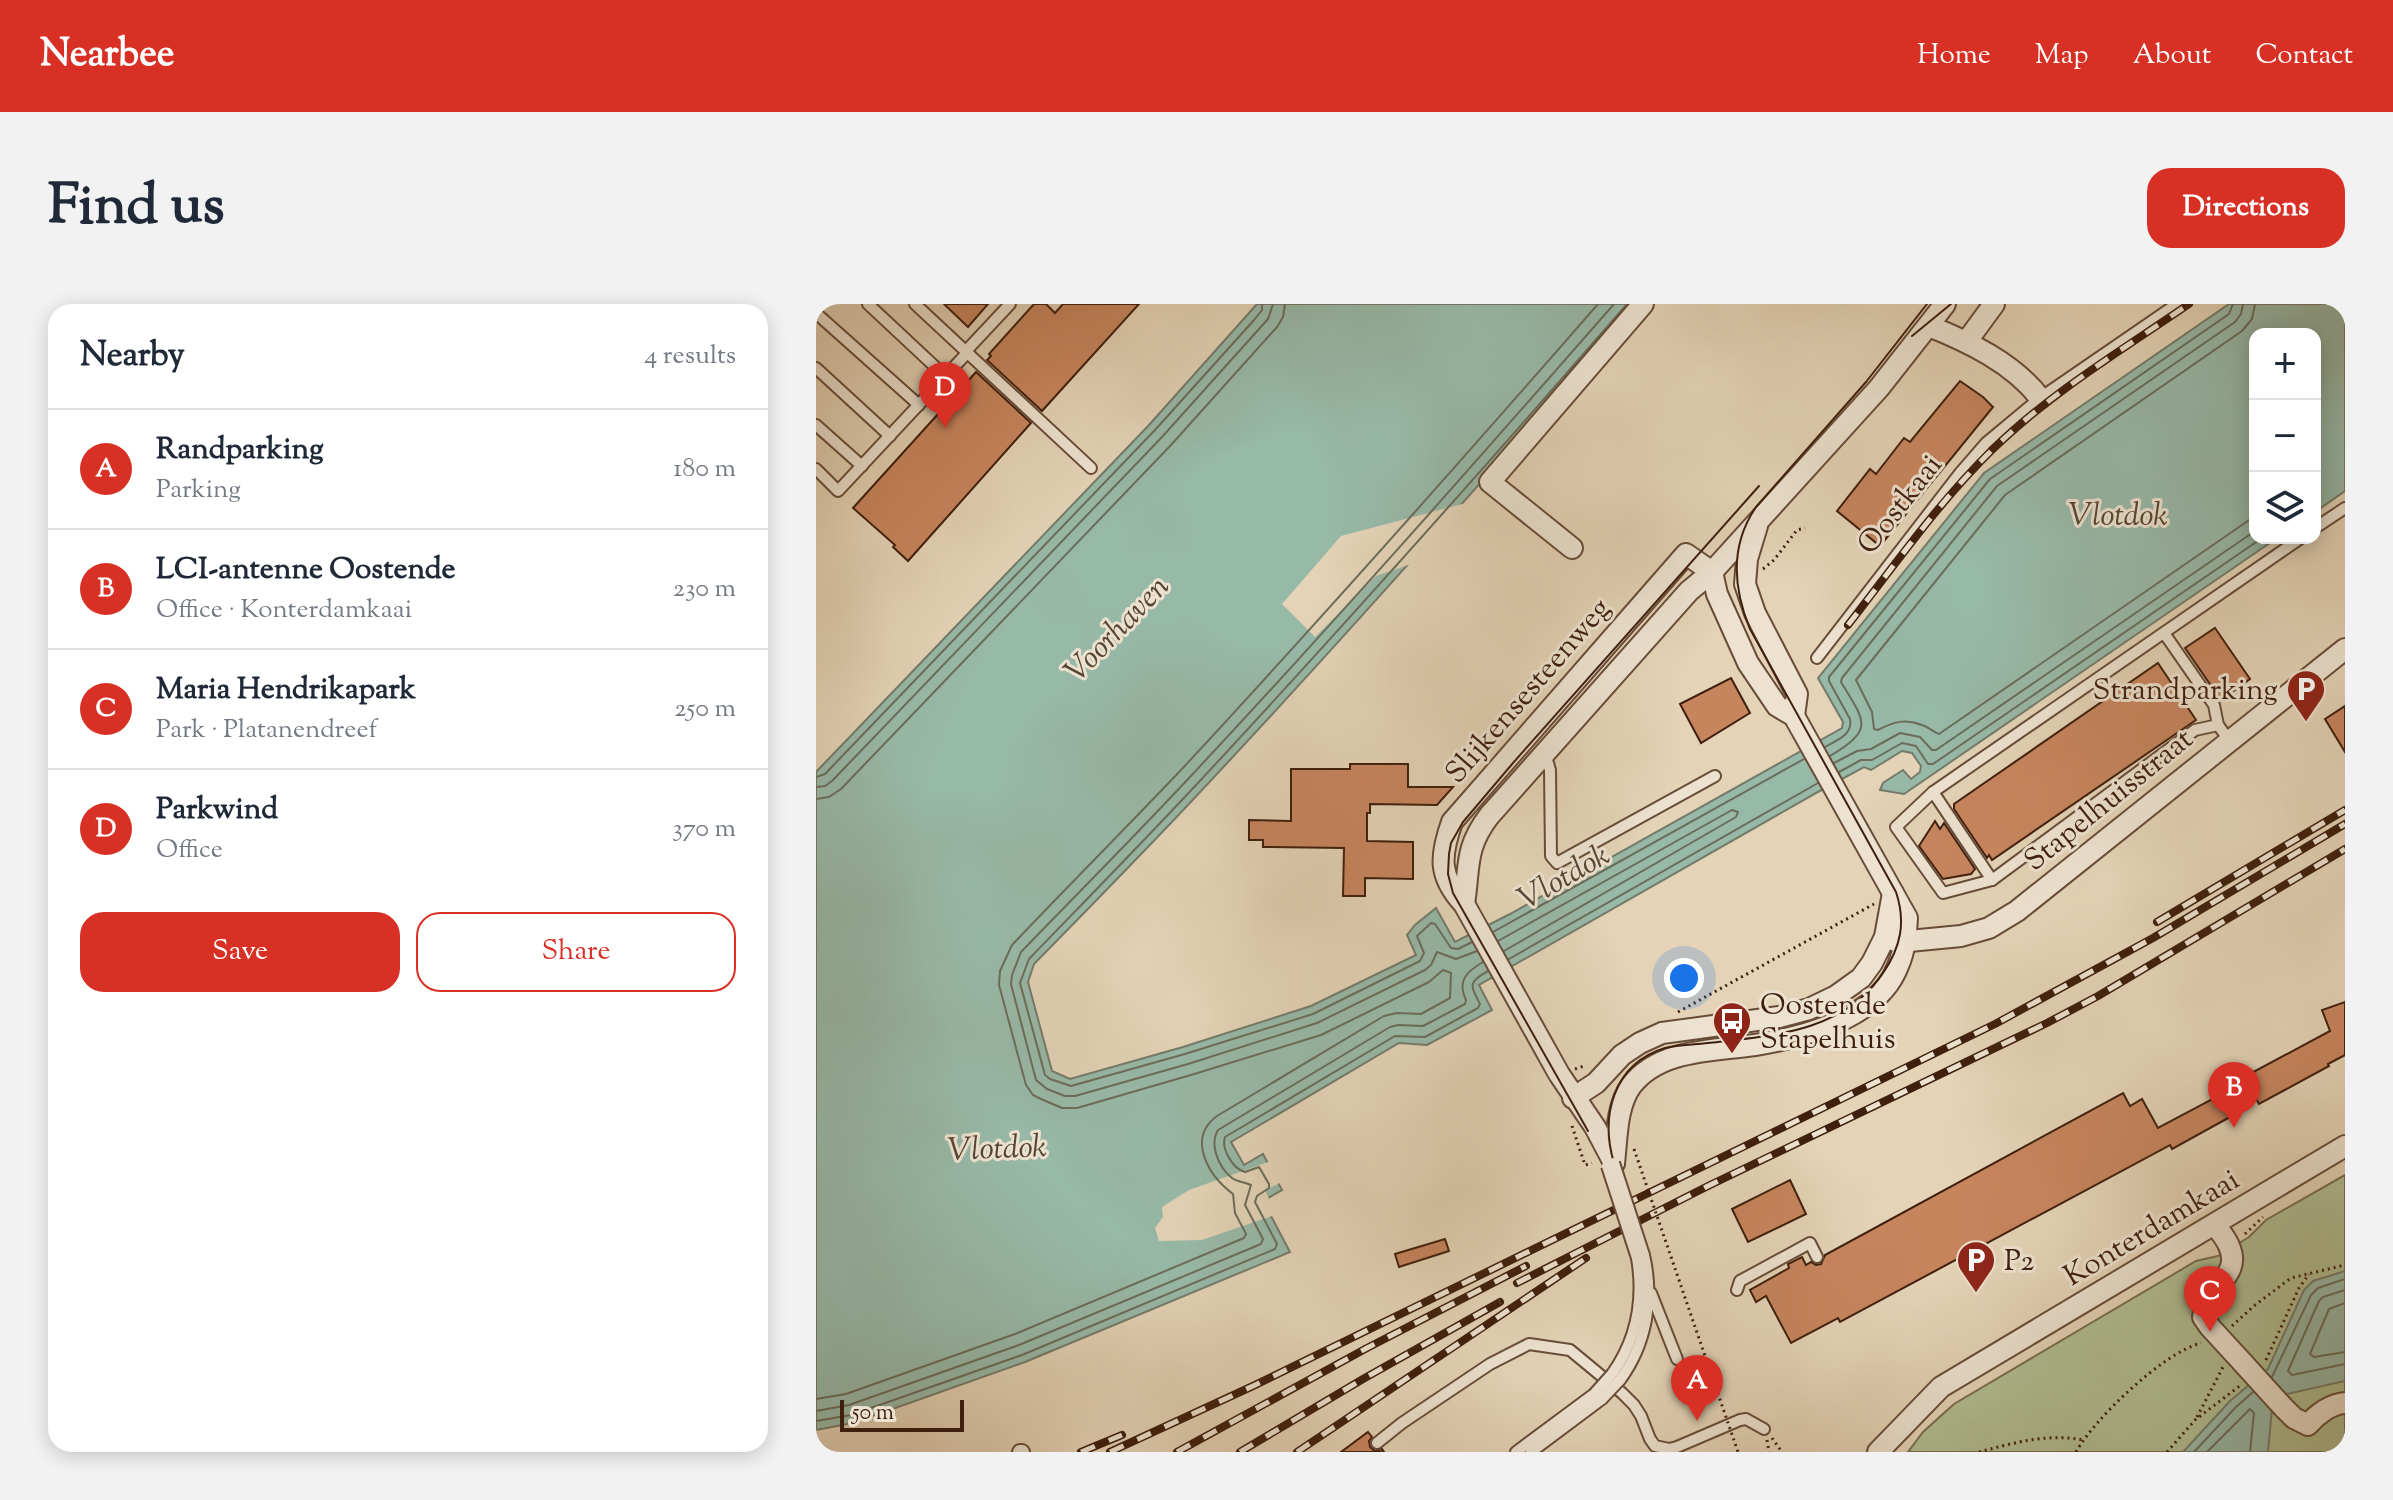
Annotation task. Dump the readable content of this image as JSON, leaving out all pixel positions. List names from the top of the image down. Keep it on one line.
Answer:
{"streets":{"street":["Slijkensesteenweg","Stapelhuisstraat","Konterdamkaai"],"lane":["Oostkaai"]},"water":["Vlotdok","Voorhaven"],"places":{"parking":["Strandparking","P2"],"bus stop":["Oostende Stapelhuis"]},"scale_bar":"50 m","page":{"header":"Nearbee","nav":["Home","Map","About","Contact"],"title":"Find us","buttons":["Directions",["Save","Share"]],"heading":["Nearby","4 results"],"map_buttons":["+","−"],"pins":["D","B","C","A"],"list":[{"mark":"A","name":"Randparking","note":"Parking","value":"180 m"},{"mark":"B","name":"LCI-antenne Oostende","note":"Office · Konterdamkaai","value":"230 m"},{"mark":"C","name":"Maria Hendrikapark","note":"Park · Platanendreef","value":"250 m"},{"mark":"D","name":"Parkwind","note":"Office","value":"370 m"}],"scale":"50 m"}}
